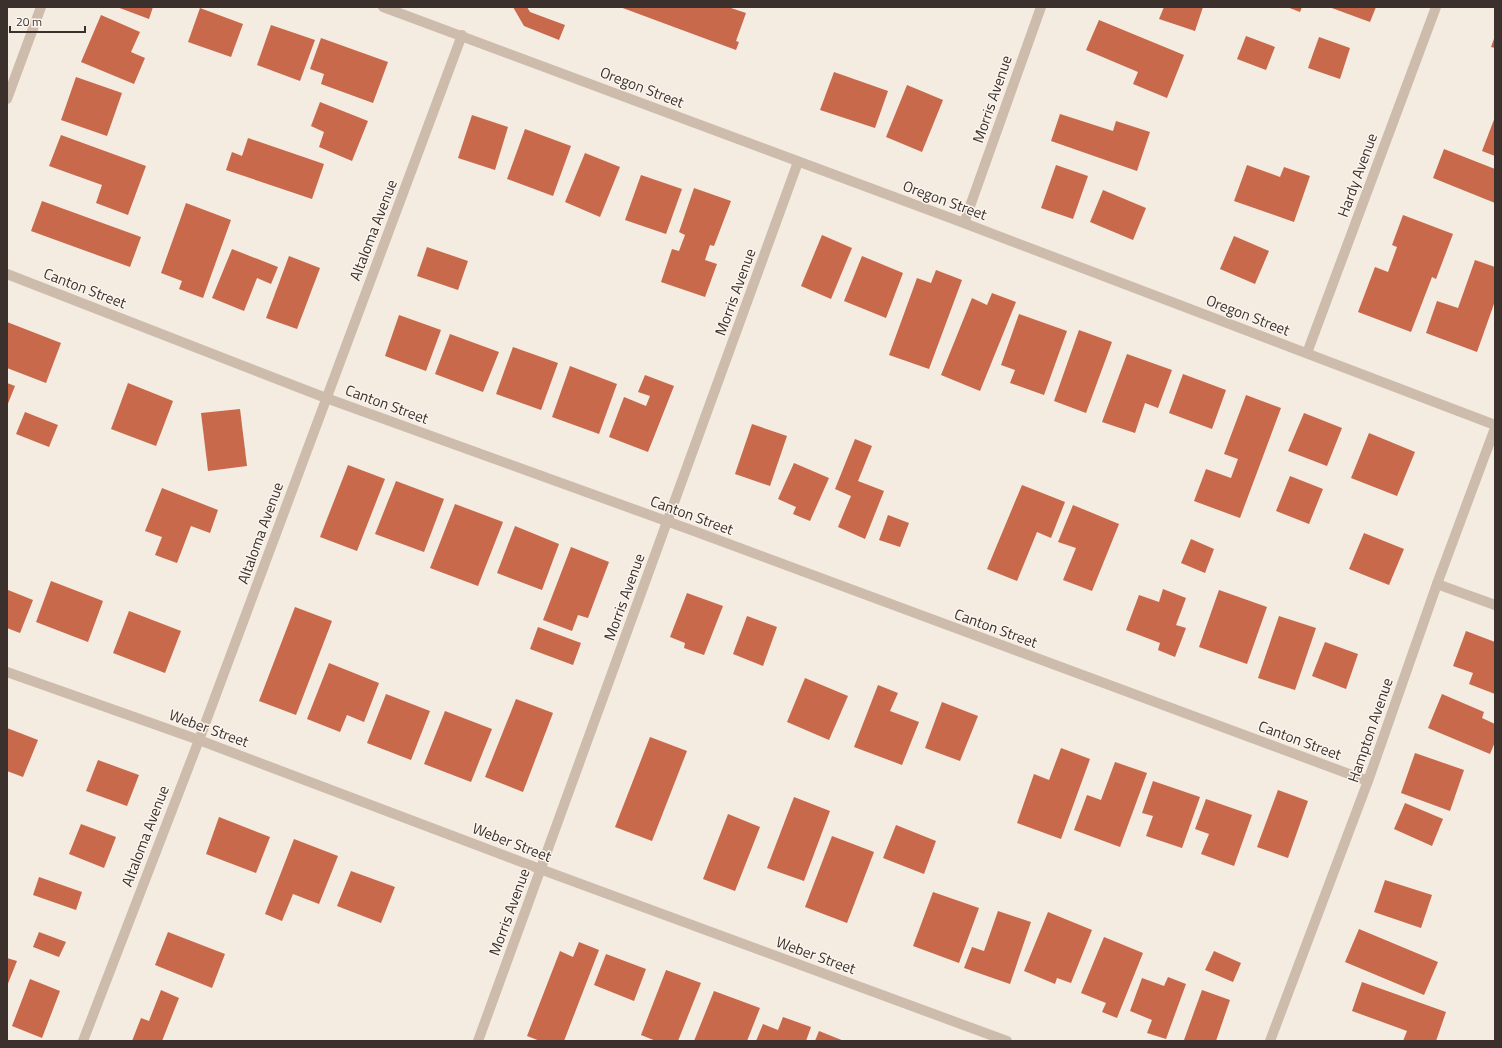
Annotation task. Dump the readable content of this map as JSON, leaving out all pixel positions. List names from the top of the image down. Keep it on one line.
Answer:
{"streets":{"street":["Oregon Street","Morris Avenue","Hardy Avenue","Altaloma Avenue","Canton Street","Weber Street","Hampton Avenue"]},"crossings":[["Oregon Street","Morris Avenue"],["Oregon Street","Hardy Avenue"],["Oregon Street","Altaloma Avenue"],["Oregon Street","Hampton Avenue"],["Morris Avenue","Canton Street"],["Morris Avenue","Weber Street"],["Altaloma Avenue","Canton Street"],["Altaloma Avenue","Weber Street"],["Canton Street","Hampton Avenue"]],"scale_bar":"20 m"}
